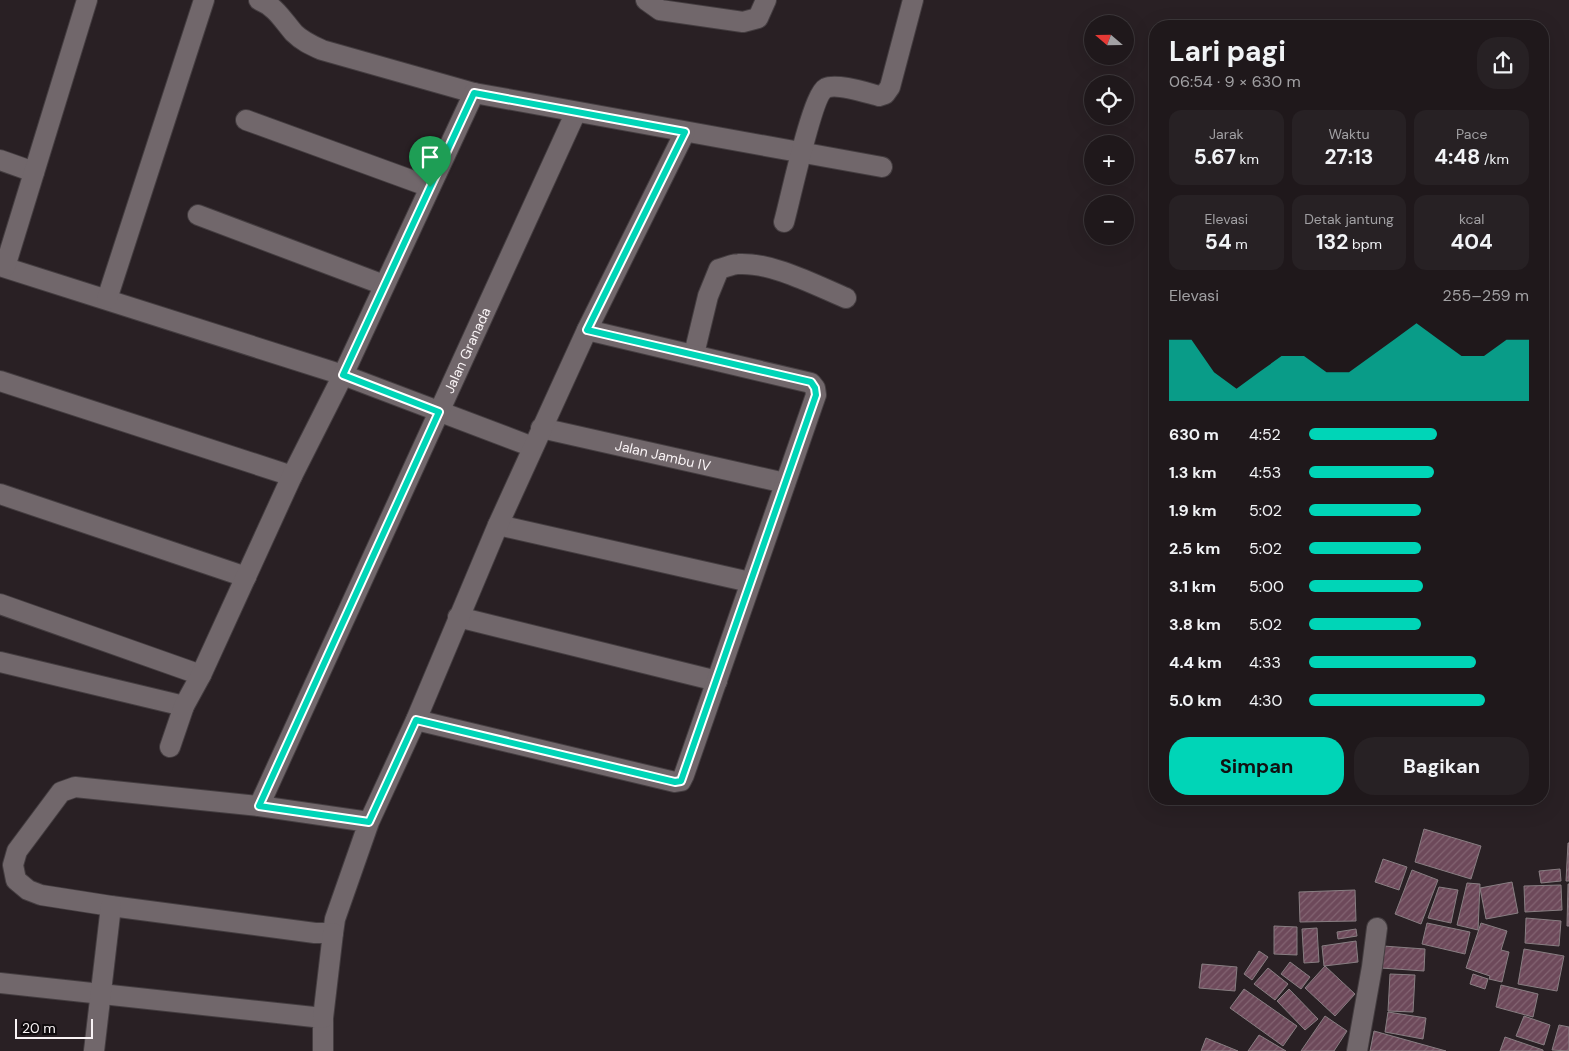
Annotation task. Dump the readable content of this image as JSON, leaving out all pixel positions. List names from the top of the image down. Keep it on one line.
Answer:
{"streets":{"street":["Jalan Granada","Jalan Jambu IV"]},"scale_bar":"20 m","north":"left","page":{"map_buttons":["+","−"],"heading":["Lari pagi","06:54 · 9 × 630 m"],"stats":[["Jarak","5.67 km"],["Waktu","27:13"],["Pace","4:48 /km"],["Elevasi","54 m"],["Detak jantung","132 bpm"],["kcal","404"]],"chart":["Elevasi","255–259 m"],"list":[{"name":"630 m","note":"4:52"},{"name":"1.3 km","note":"4:53"},{"name":"1.9 km","note":"5:02"},{"name":"2.5 km","note":"5:02"},{"name":"3.1 km","note":"5:00"},{"name":"3.8 km","note":"5:02"},{"name":"4.4 km","note":"4:33"},{"name":"5.0 km","note":"4:30"}],"buttons":["Simpan","Bagikan"],"scale":"20 m"}}
